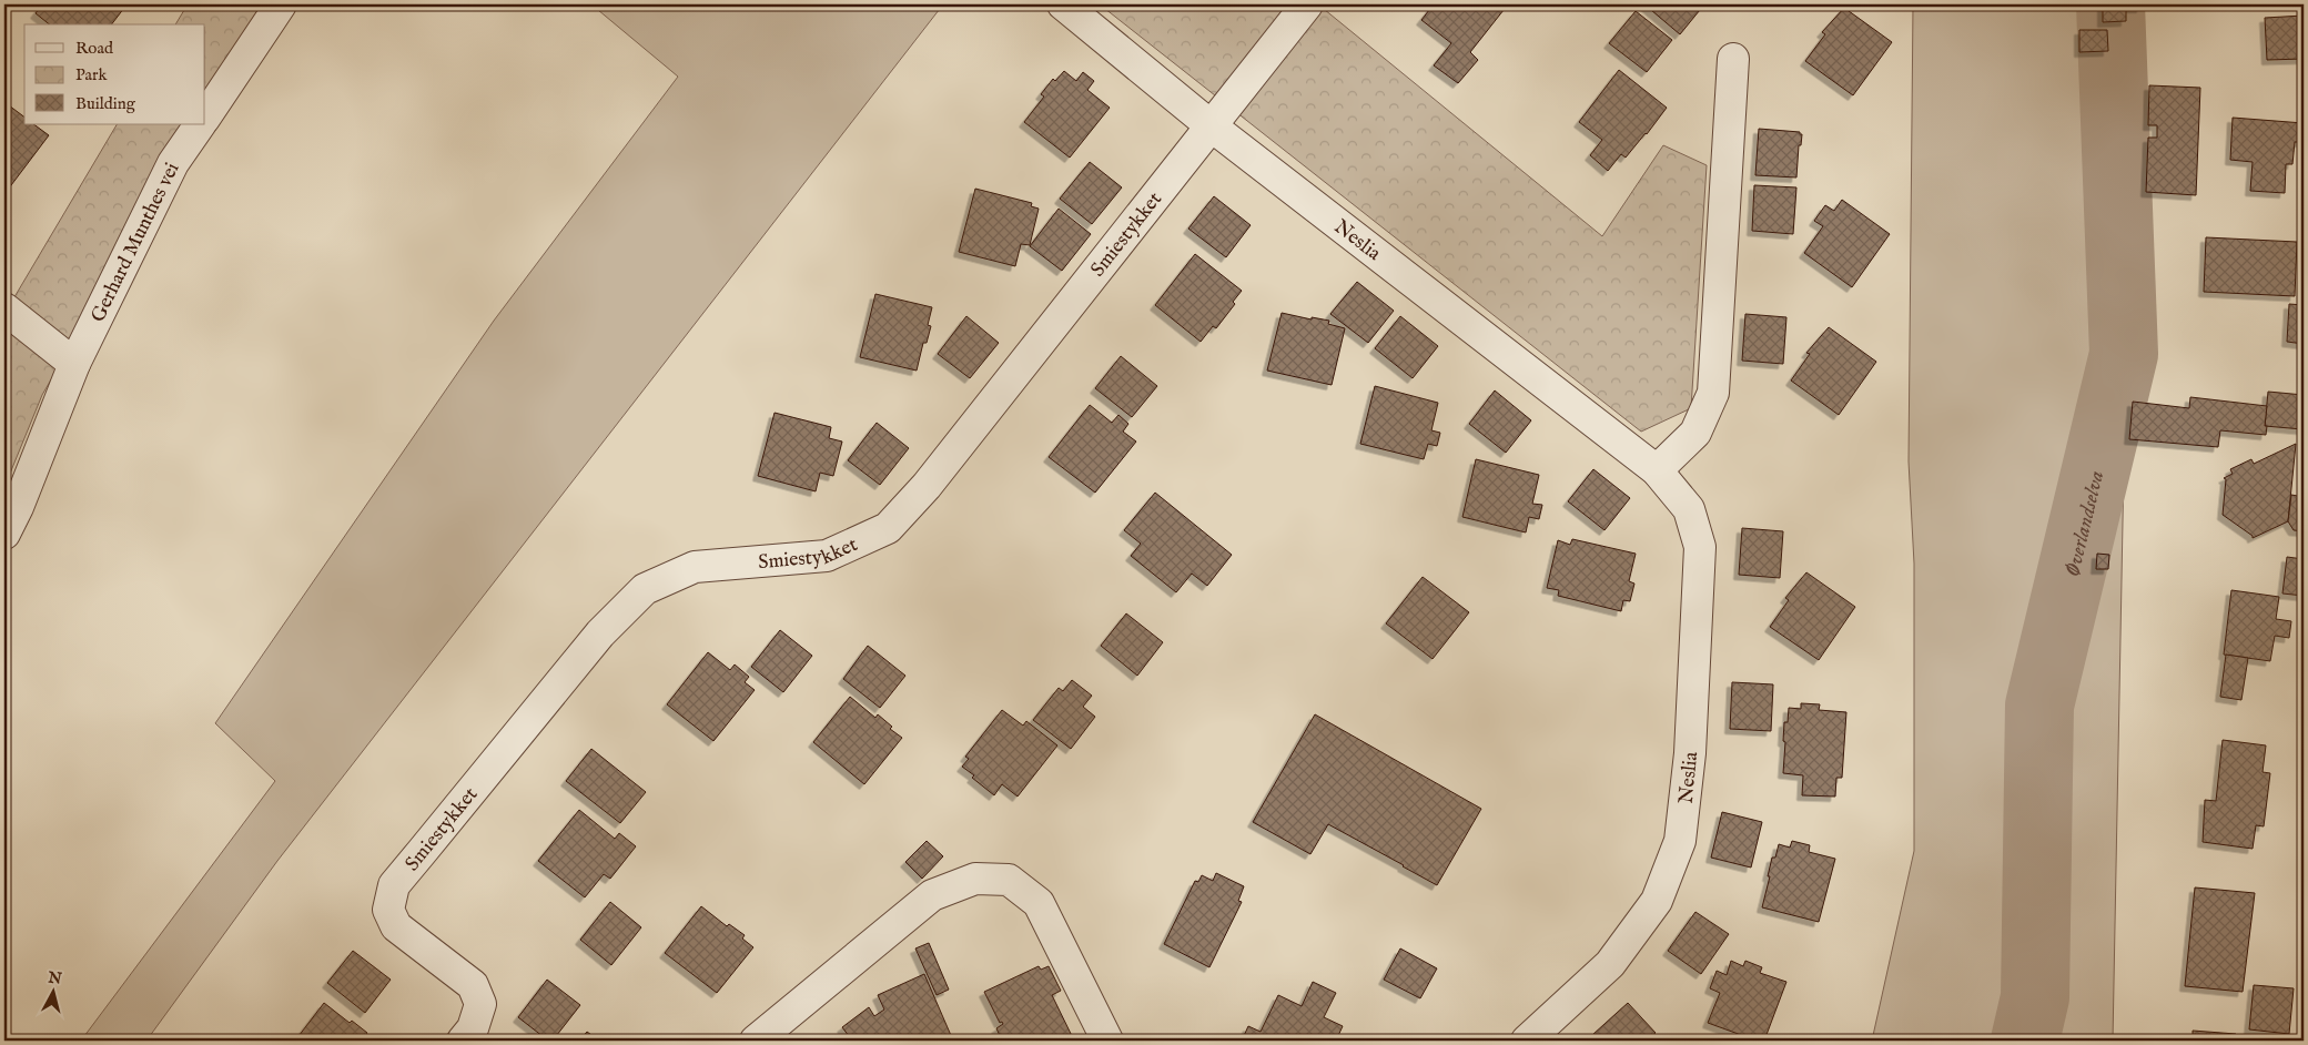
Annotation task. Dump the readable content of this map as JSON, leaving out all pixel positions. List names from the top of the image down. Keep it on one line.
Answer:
{"streets":{"street":["Smiestykket","Neslia","Gerhard Munthes vei"]},"crossings":[["Smiestykket","Neslia"]],"water":["Øverlandselva"],"legend":["Road","Park","Building"],"north":"top"}
